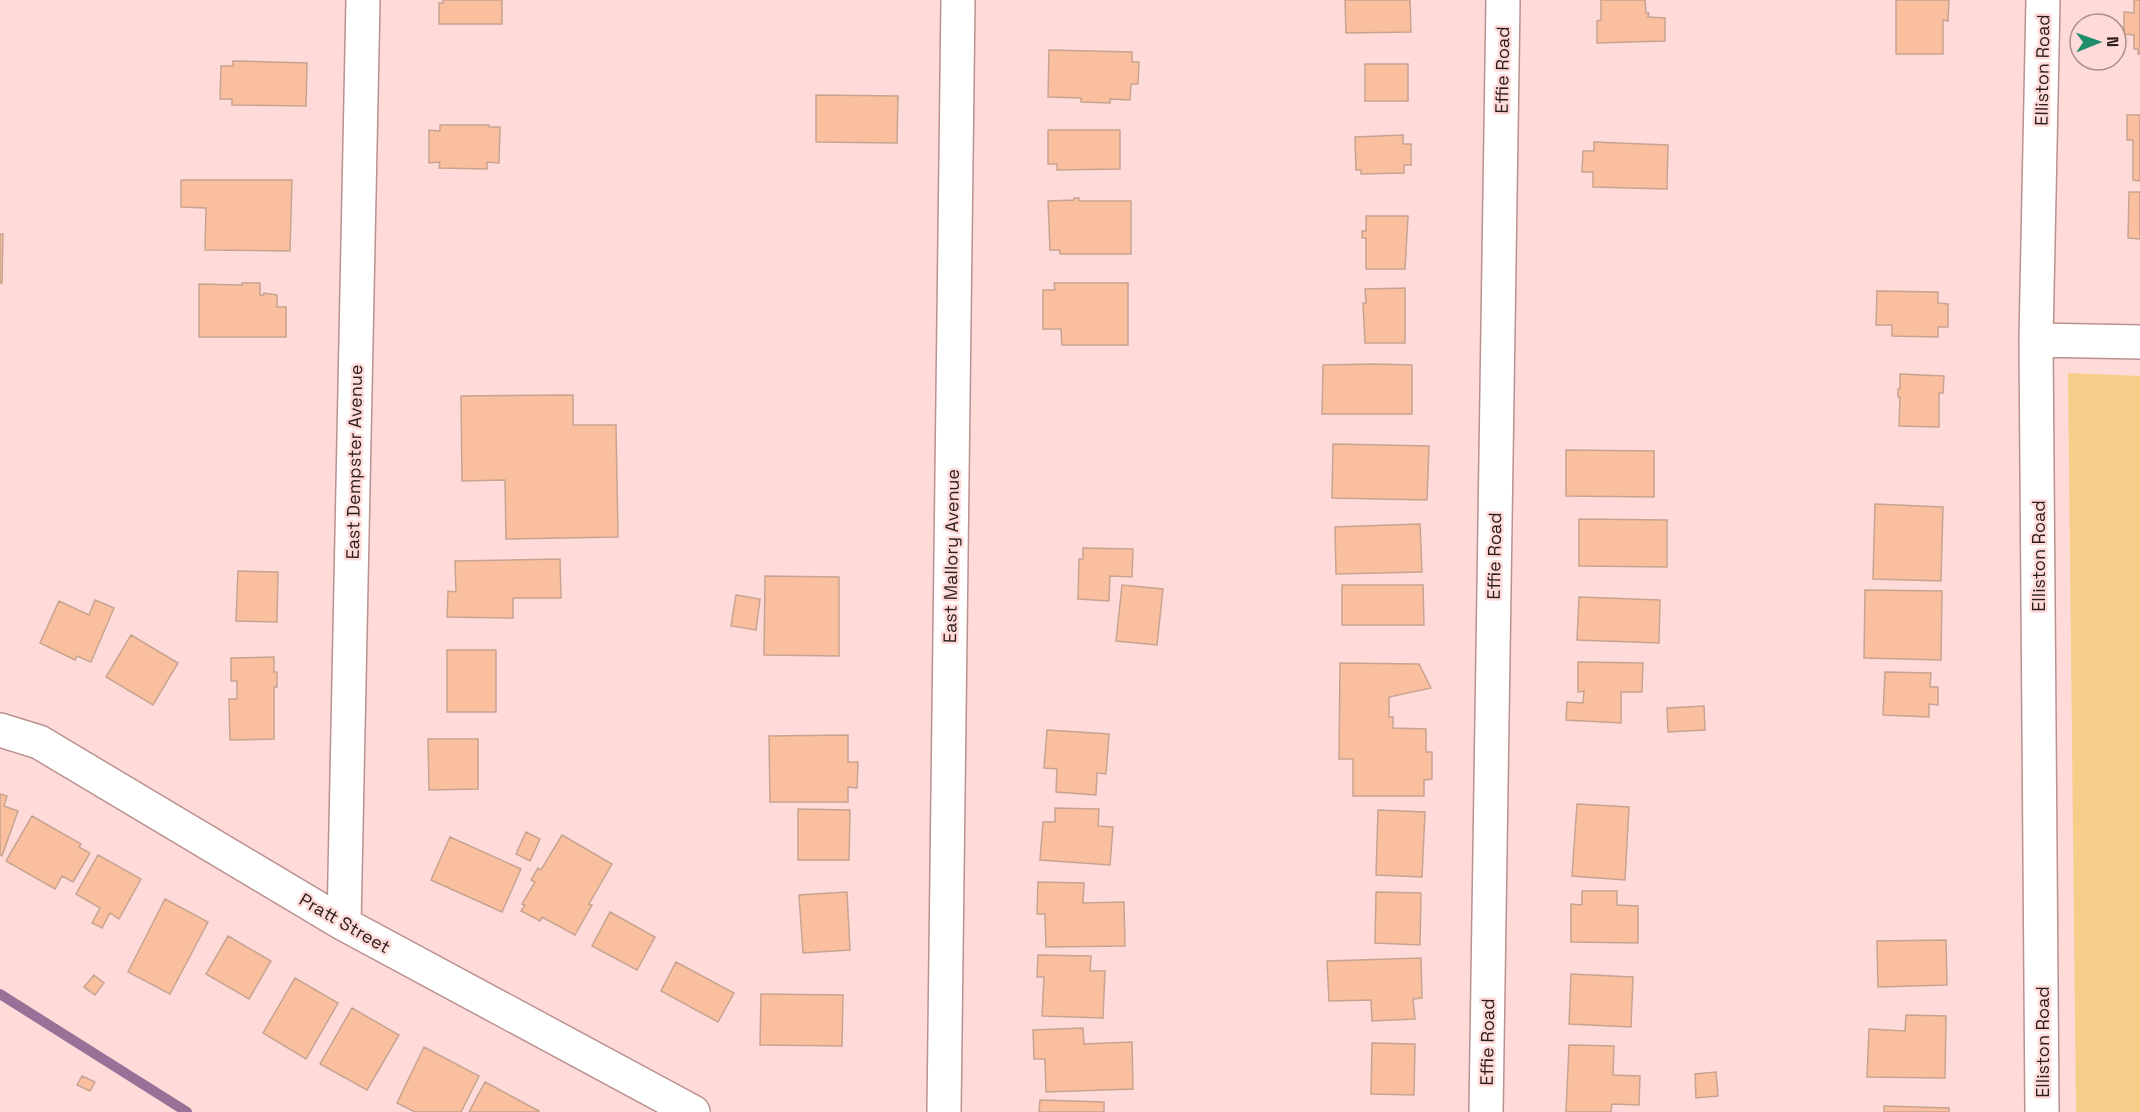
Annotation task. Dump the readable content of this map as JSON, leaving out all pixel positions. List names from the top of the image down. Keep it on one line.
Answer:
{"streets":{"street":["Effie Road","Elliston Road","East Dempster Avenue","East Mallory Avenue","Pratt Street"]},"crossings":[["East Dempster Avenue","Pratt Street"]],"north":"right"}
